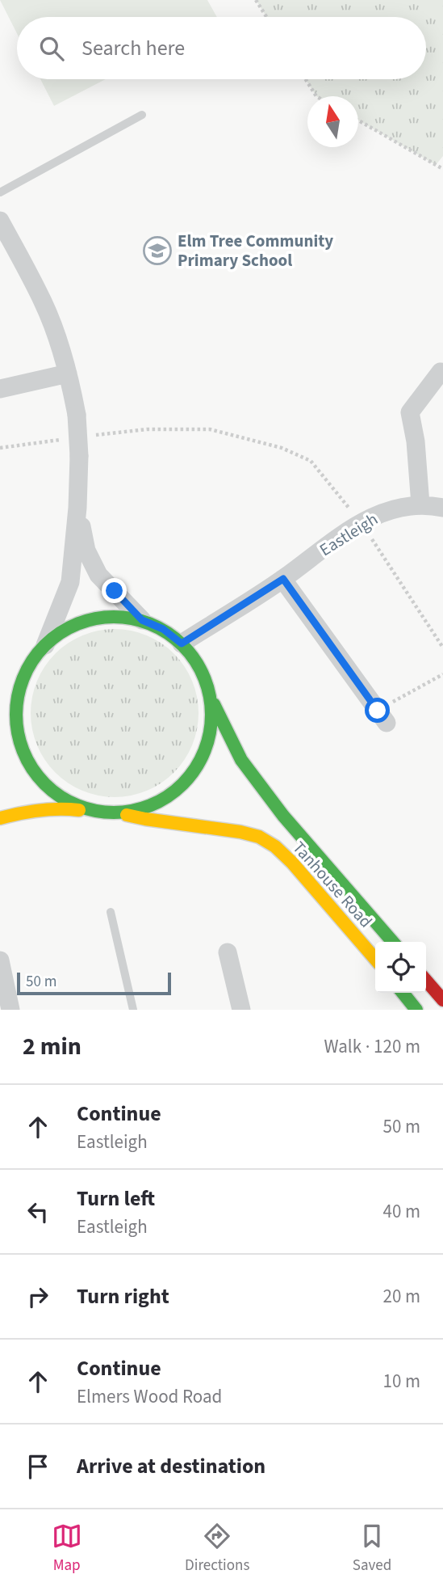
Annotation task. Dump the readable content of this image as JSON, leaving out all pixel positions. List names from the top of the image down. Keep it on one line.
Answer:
{"streets":{"street":["Eastleigh","Tanhouse Road"]},"crossings":[["Eastleigh","Tanhouse Road"]],"places":{"school or university":["Elm Tree Community Primary School"]},"scale_bar":"50 m","north":"top","page":{"search":"Search here","scale":"50 m","heading":["2 min","Walk · 120 m"],"list":[["Continue","Eastleigh","50 m"],["Turn left","Eastleigh","40 m"],["Turn right","20 m"],["Continue","Elmers Wood Road","10 m"],"Arrive at destination"],"nav":["Map","Directions","Saved"]}}
